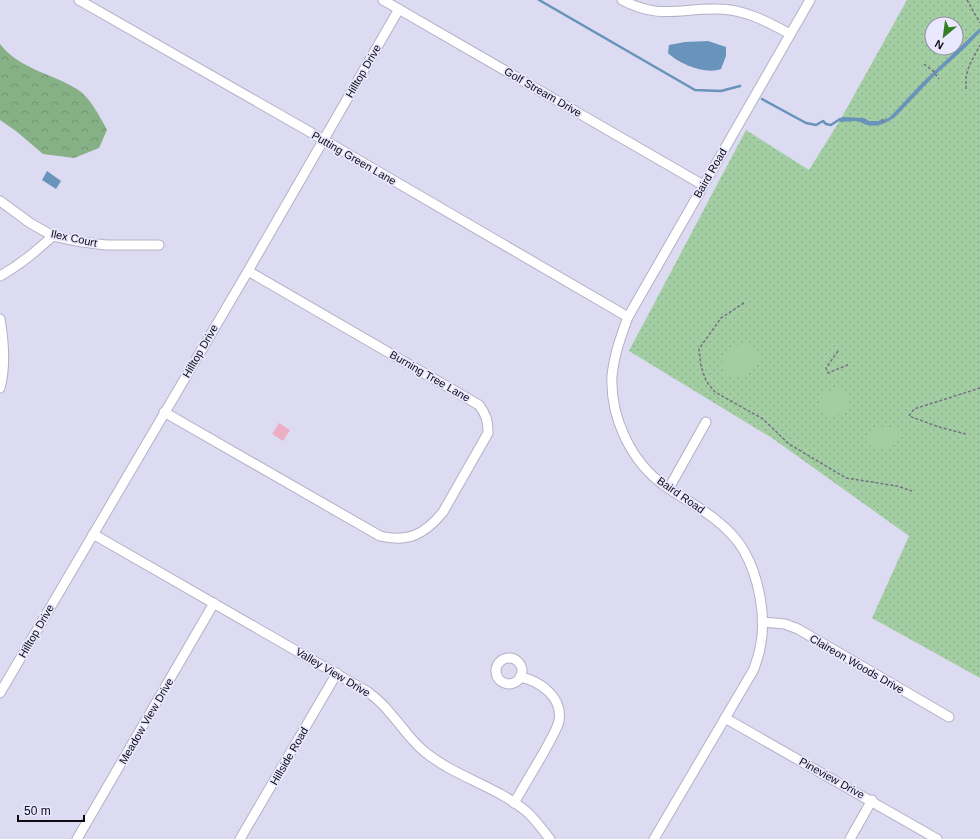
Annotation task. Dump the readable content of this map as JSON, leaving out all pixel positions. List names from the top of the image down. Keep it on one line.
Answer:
{"streets":{"street":["Hilltop Drive","Golf Stream Drive","Putting Green Lane","Baird Road","Ilex Court","Burning Tree Lane","Claireon Woods Drive","Valley View Drive","Meadow View Drive","Hillside Road","Pineview Drive"]},"crossings":[["Hilltop Drive","Golf Stream Drive"],["Hilltop Drive","Putting Green Lane"],["Hilltop Drive","Burning Tree Lane"],["Hilltop Drive","Valley View Drive"],["Golf Stream Drive","Baird Road"],["Putting Green Lane","Baird Road"],["Baird Road","Claireon Woods Drive"],["Baird Road","Pineview Drive"],["Valley View Drive","Meadow View Drive"],["Valley View Drive","Hillside Road"]],"scale_bar":"50 m","north":"bottom left"}
